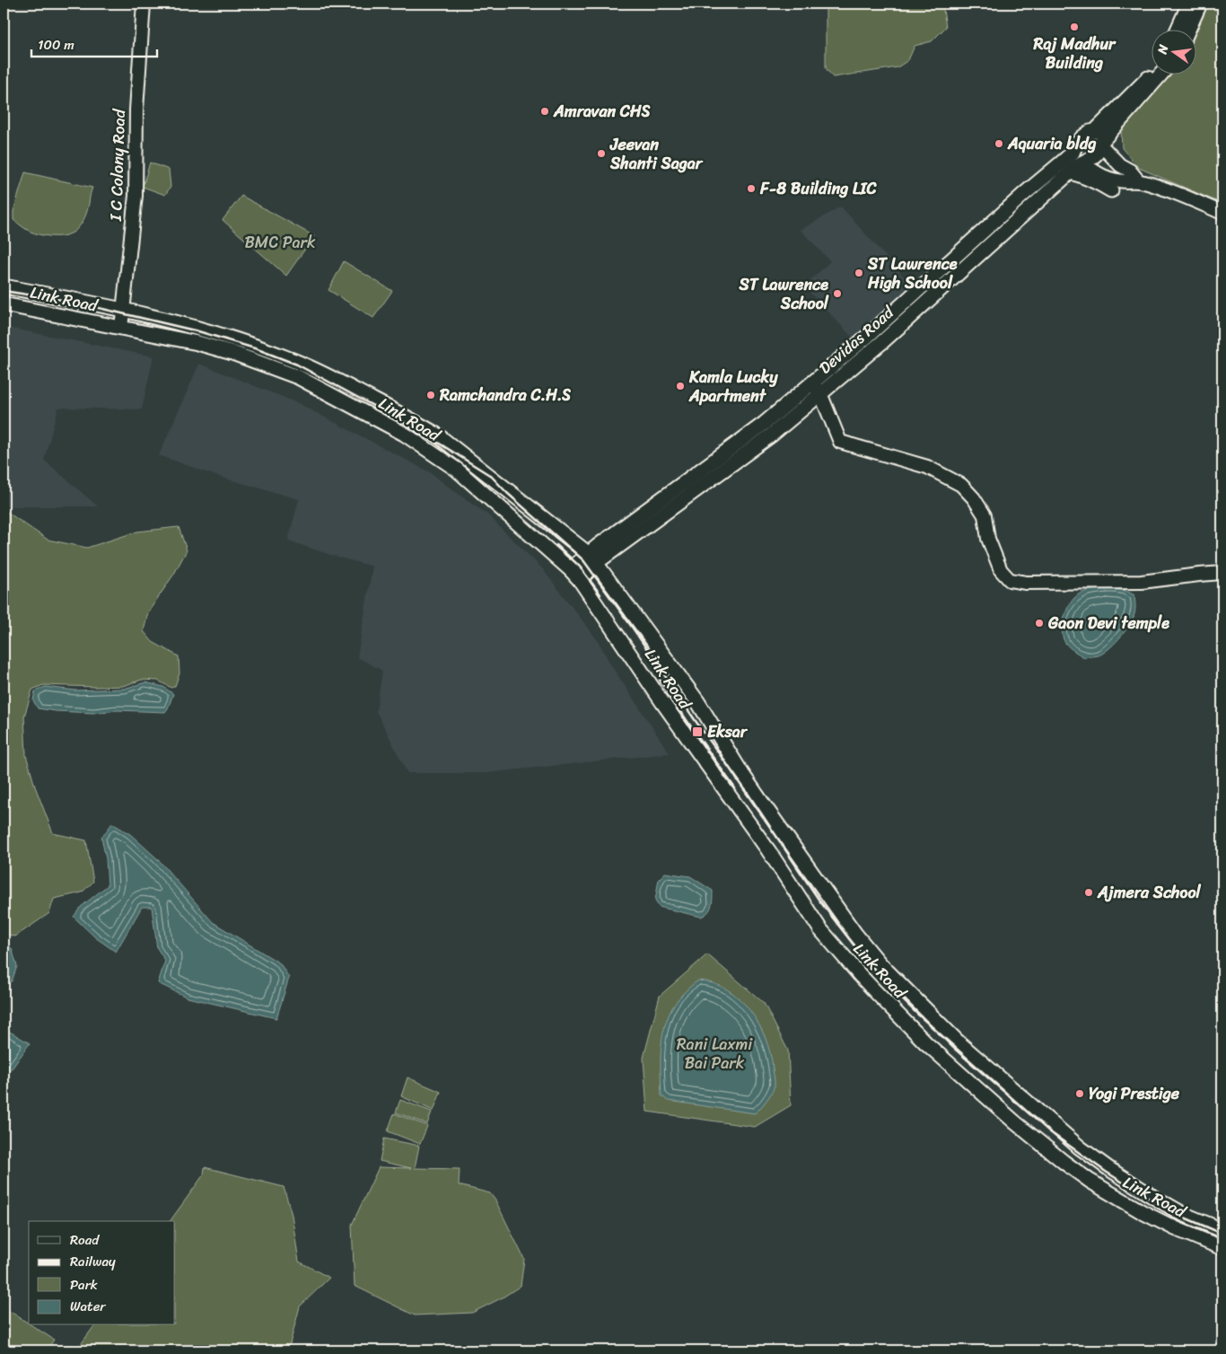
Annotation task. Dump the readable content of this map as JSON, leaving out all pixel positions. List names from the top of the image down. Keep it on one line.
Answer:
{"streets":{"main road":["Link Road","Devidas Road"],"street":["I C Colony Road"]},"crossings":[["I C Colony Road","Link Road"]],"parks":["BMC Park","Rani Laxmi Bai Park"],"places":{"other":["Raj Madhur Building","Amravan CHS","Aquaria bldg","Jeevan Shanti Sagar","F-8 Building LIC","ST Lawrence High School","ST Lawrence School","Kamla Lucky Apartment","Ramchandra C.H.S","Gaon Devi temple","Ajmera School","Yogi Prestige"],"transit":["Eksar"]},"legend":["Road","Railway","Park","Water"],"scale_bar":"100 m","north":"left"}
